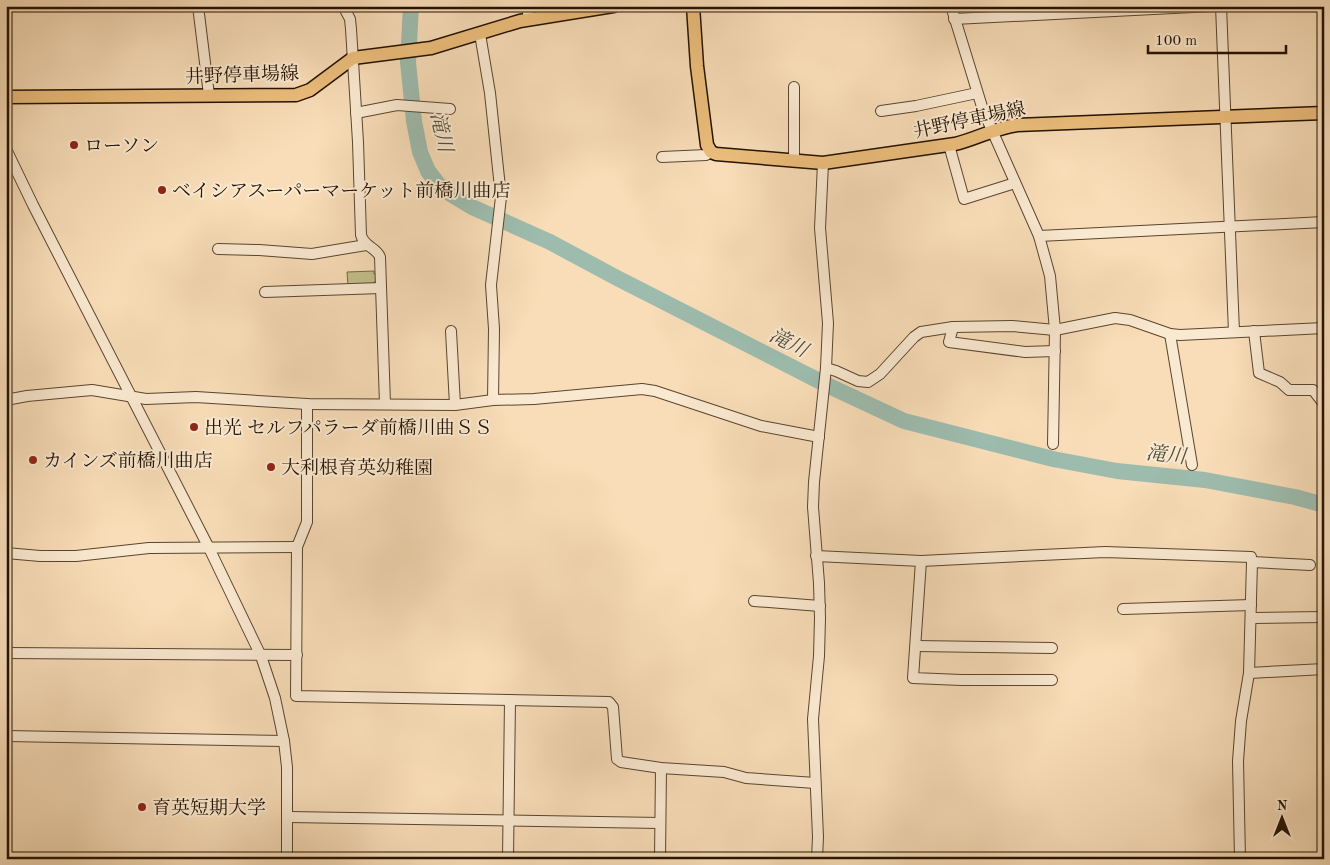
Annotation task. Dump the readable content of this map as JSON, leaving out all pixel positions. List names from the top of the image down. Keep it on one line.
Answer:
{"streets":{"main road":["井野停車場線"]},"water":["滝川"],"places":["ローソン","ベイシアスーパーマーケット前橋川曲店","出光 セルフパラーダ前橋川曲ＳＳ","カインズ前橋川曲店","大利根育英幼稚園","育英短期大学"],"scale_bar":"100 m","north":"top"}
